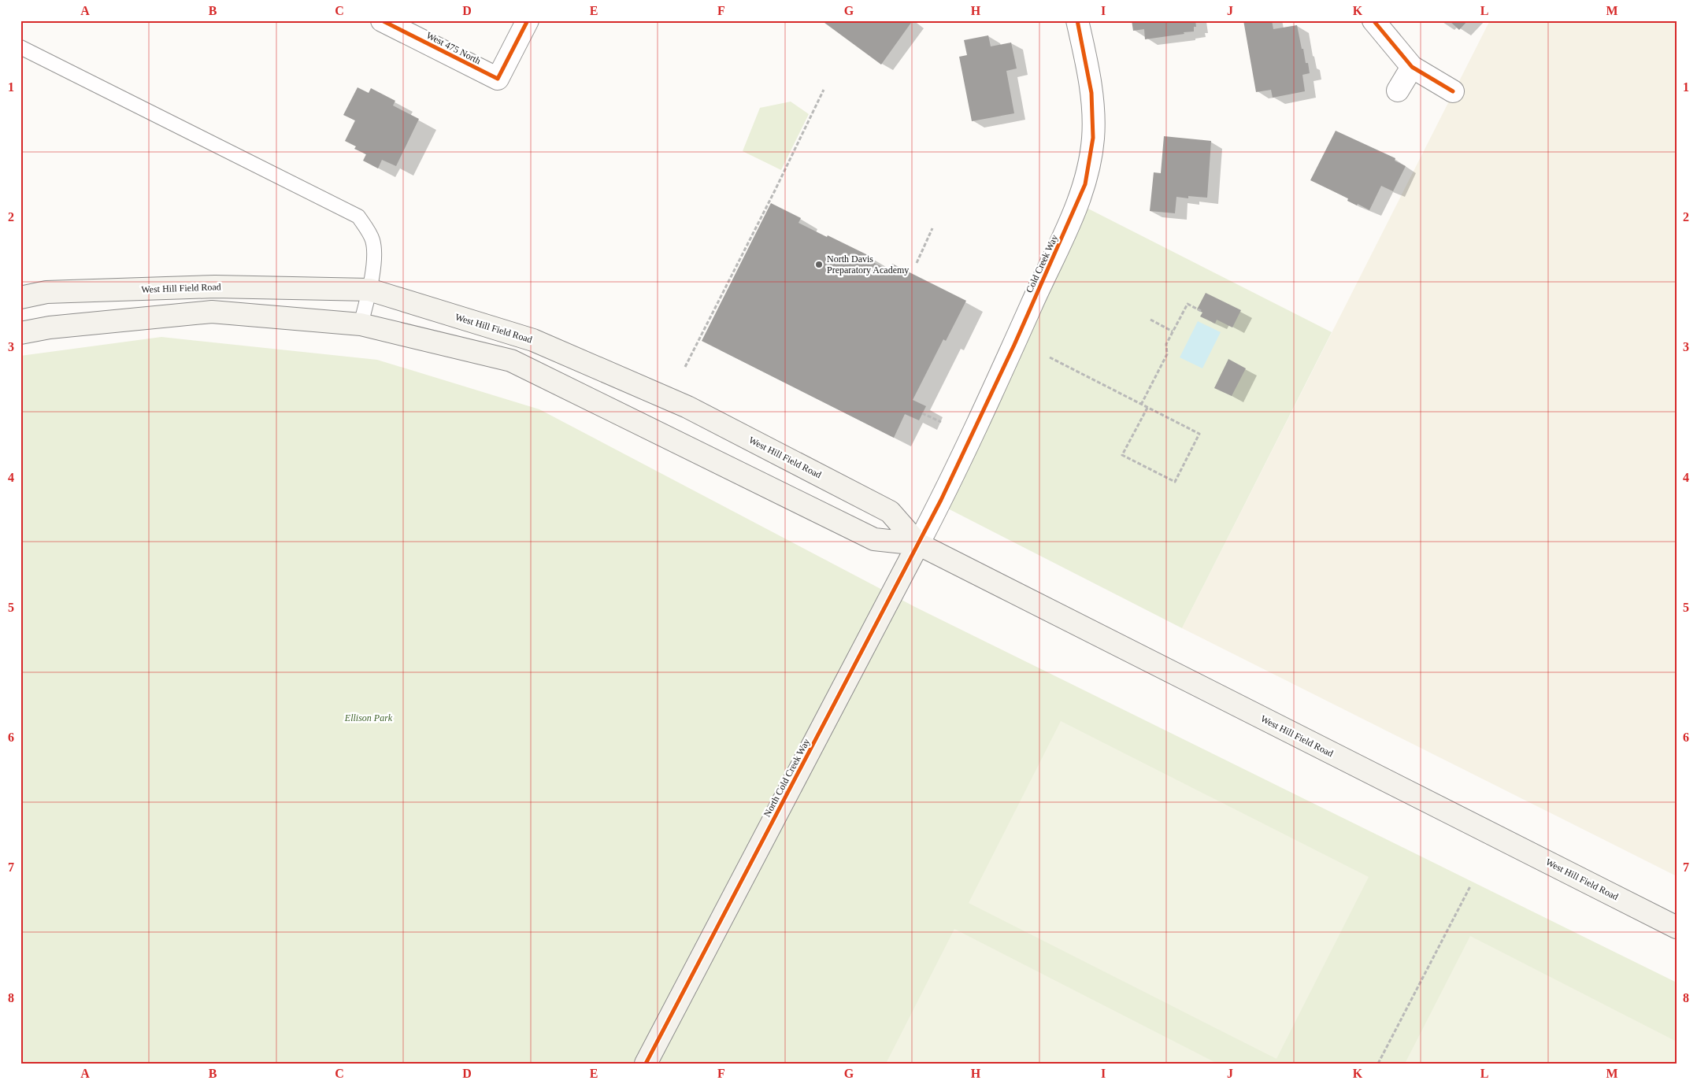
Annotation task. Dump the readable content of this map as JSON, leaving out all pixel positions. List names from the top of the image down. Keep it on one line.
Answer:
{"streets":{"main road":["West Hill Field Road","North Cold Creek Way"],"street":["West 475 North","Cold Creek Way"]},"crossings":[["Cold Creek Way","North Cold Creek Way"],["West Hill Field Road","North Cold Creek Way"]],"parks":["Ellison Park"],"places":["North Davis Preparatory Academy"],"grid":{"columns":["A","B","C","D","E","F","G","H","I","J","K","L","M"],"rows":["1","2","3","4","5","6","7","8"]}}
